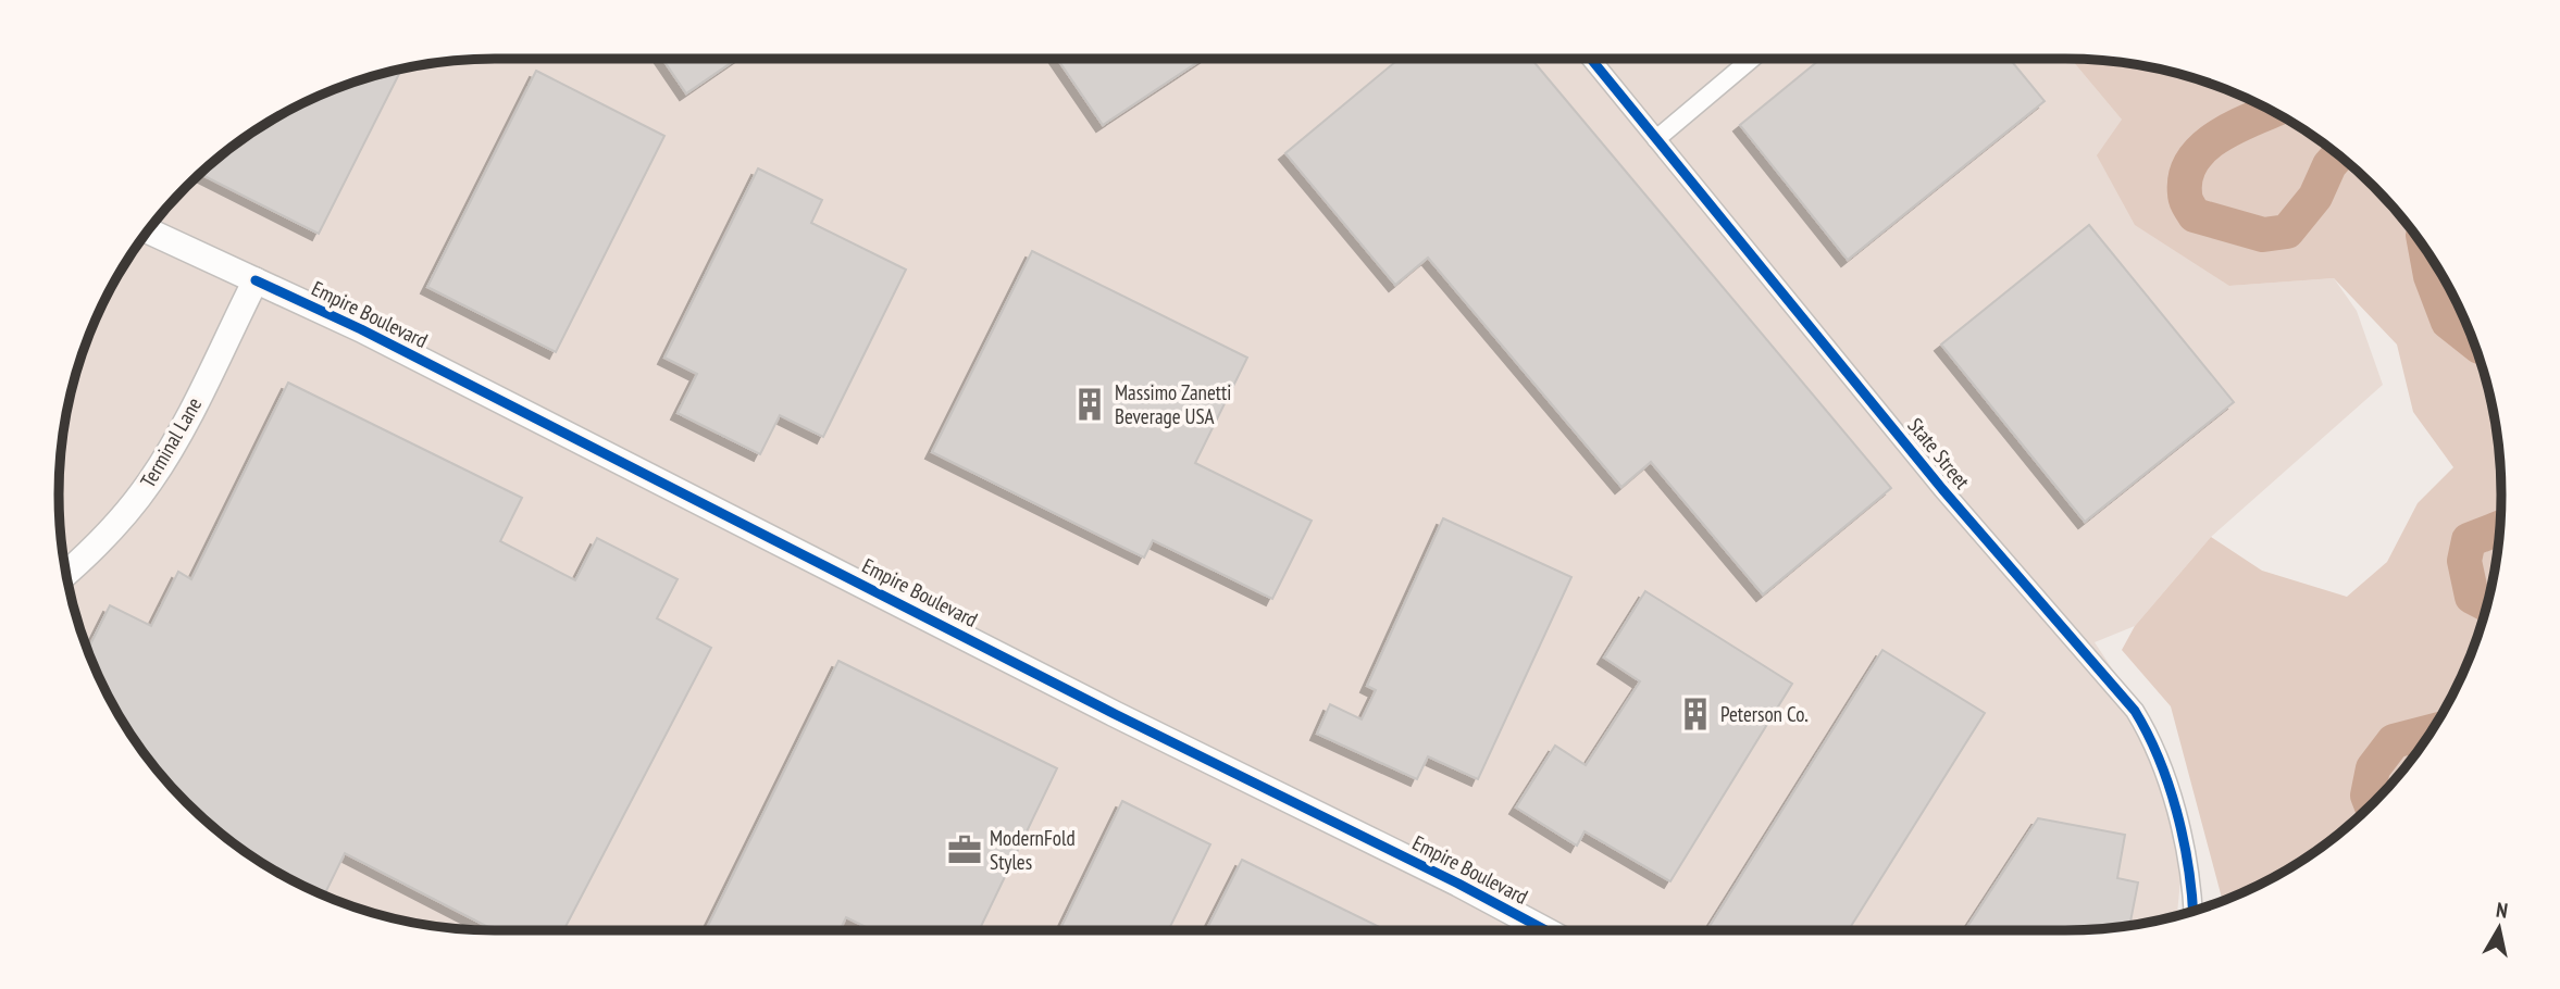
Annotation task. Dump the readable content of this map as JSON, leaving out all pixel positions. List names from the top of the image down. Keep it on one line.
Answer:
{"streets":{"street":["Empire Boulevard","Terminal Lane","State Street"]},"crossings":[["Empire Boulevard","Terminal Lane"]],"places":{"building":["Massimo Zanetti Beverage USA","Peterson Co."],"office":["ModernFold Styles"]},"north":"top"}
